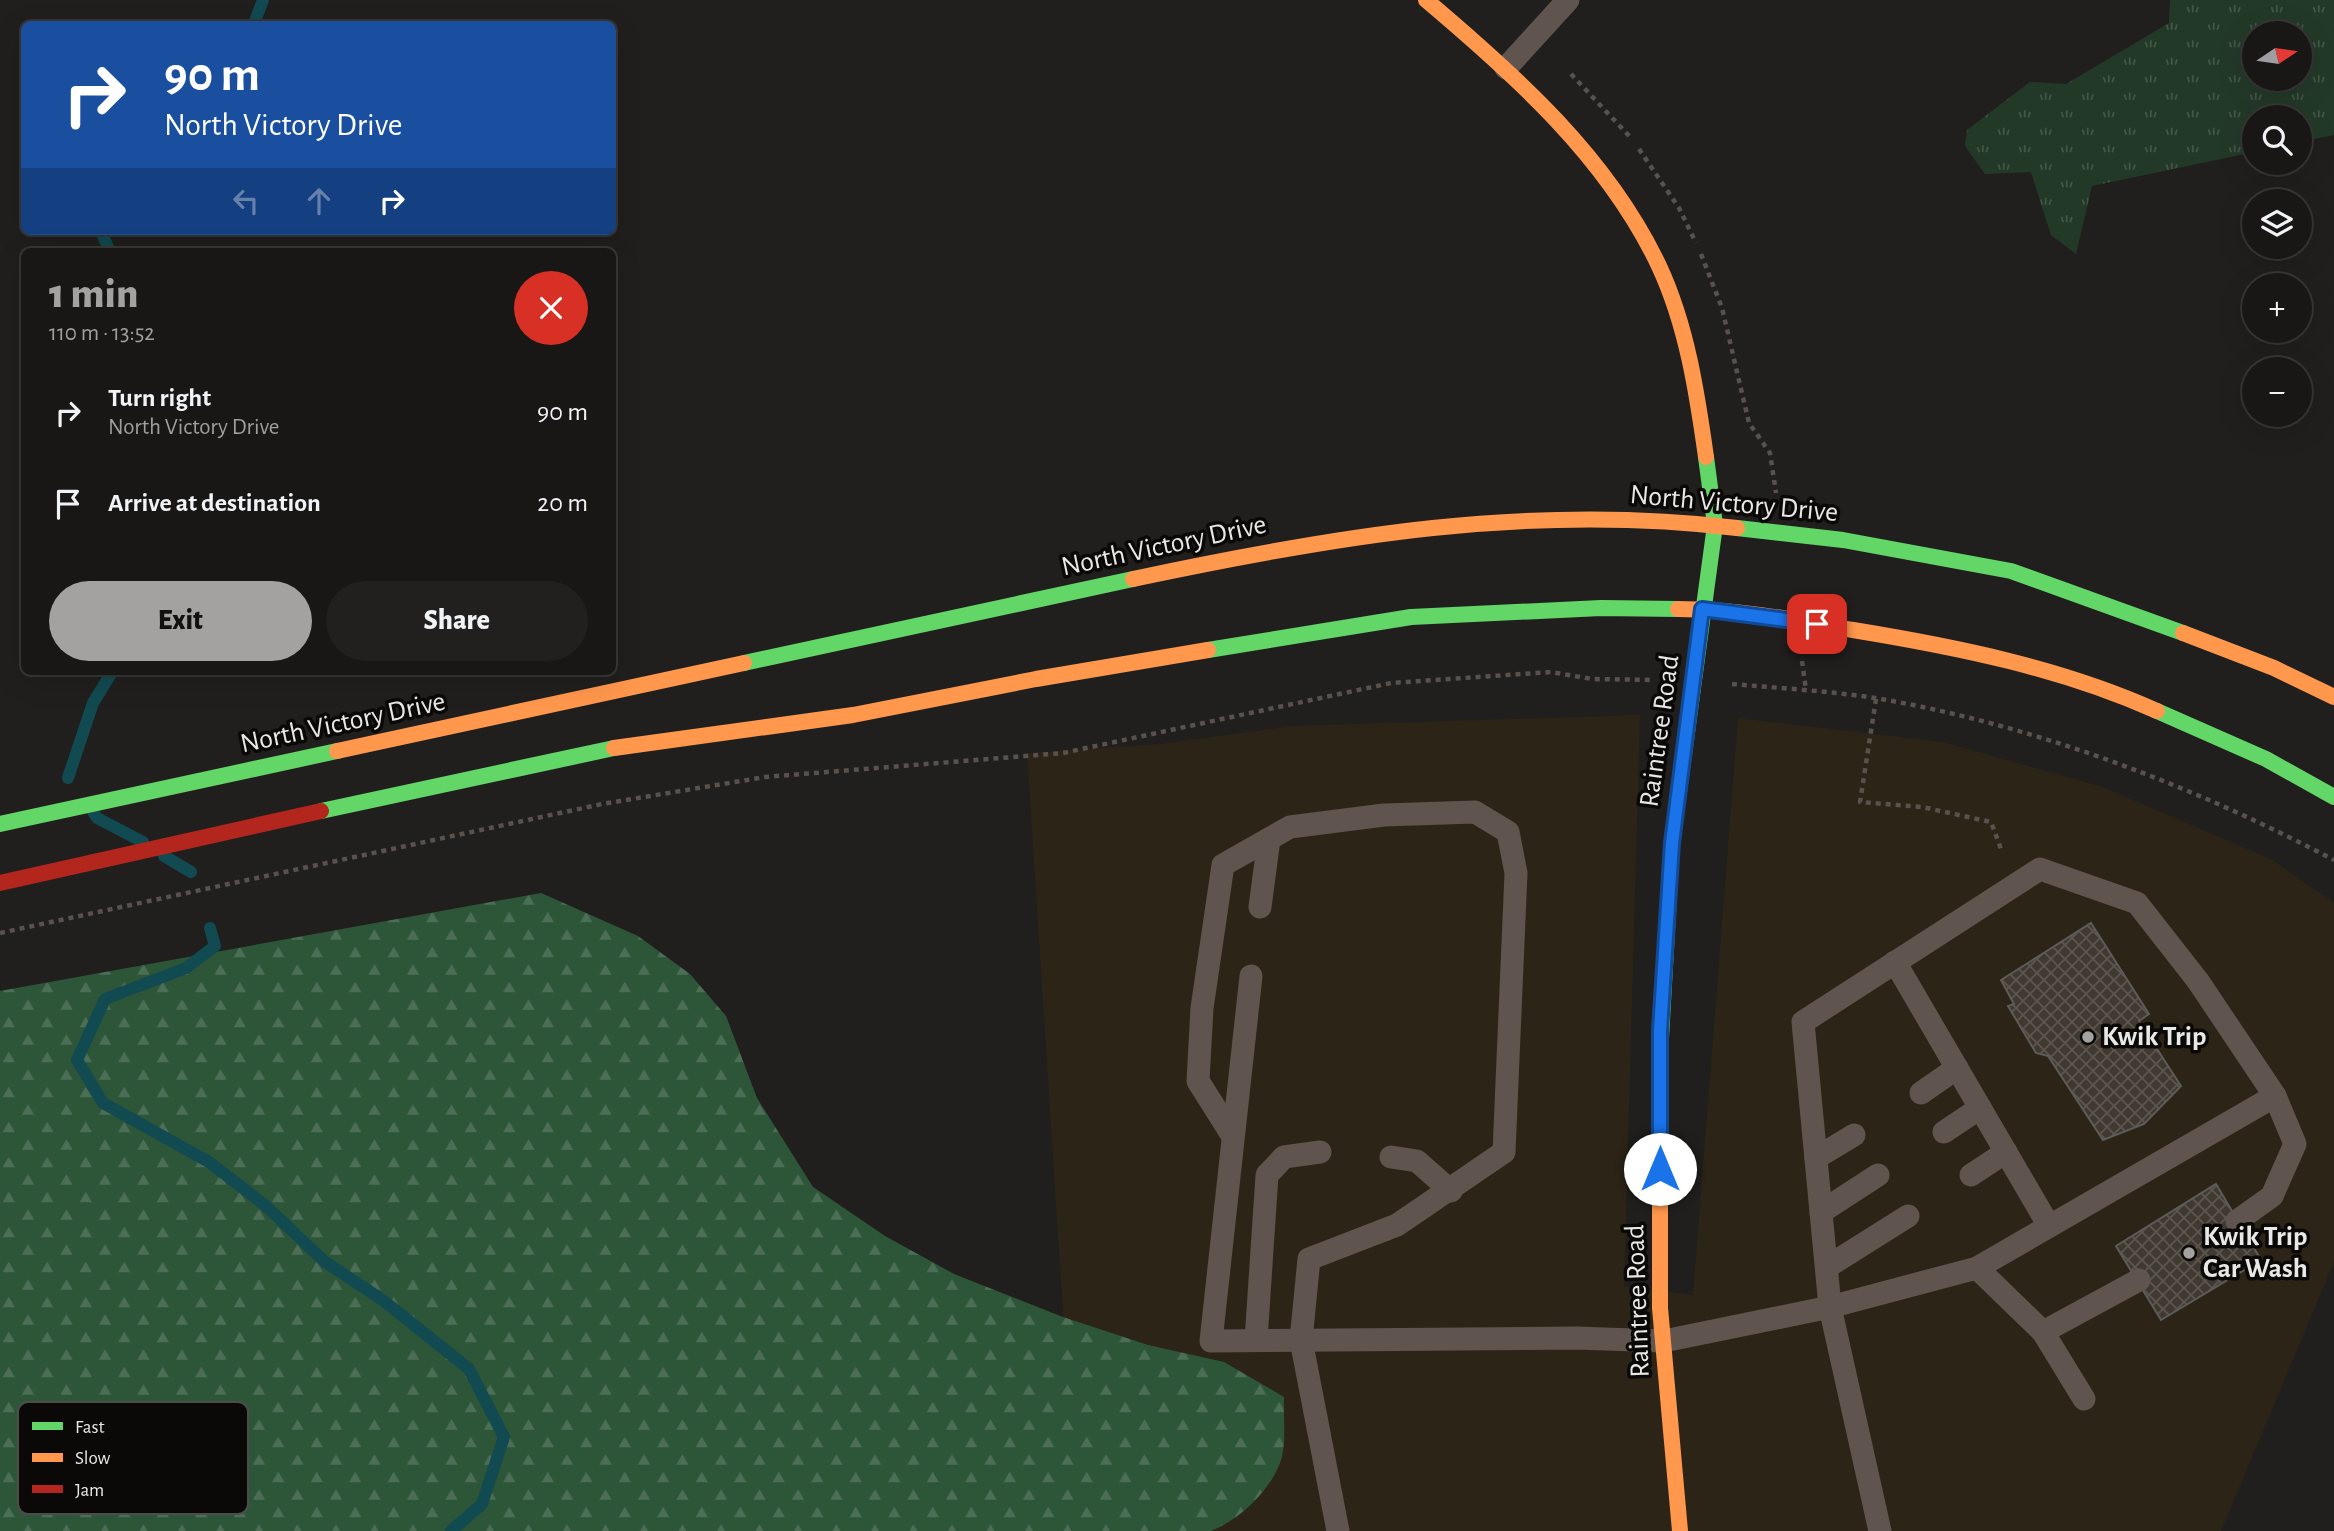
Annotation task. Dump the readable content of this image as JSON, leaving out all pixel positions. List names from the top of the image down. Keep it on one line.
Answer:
{"streets":{"main road":["North Victory Drive","Raintree Road"]},"crossings":[["North Victory Drive","Raintree Road"]],"places":["Kwik Trip","Kwik Trip Car Wash"],"legend":["Fast","Slow","Jam"],"north":"right","page":{"map_buttons":["+","−"],"turn":["90 m","North Victory Drive"],"heading":["1 min","110 m · 13:52"],"list":[{"name":"Turn right","note":"North Victory Drive","value":"90 m"},{"name":"Arrive at destination","value":"20 m"}],"buttons":["Exit","Share"]}}
